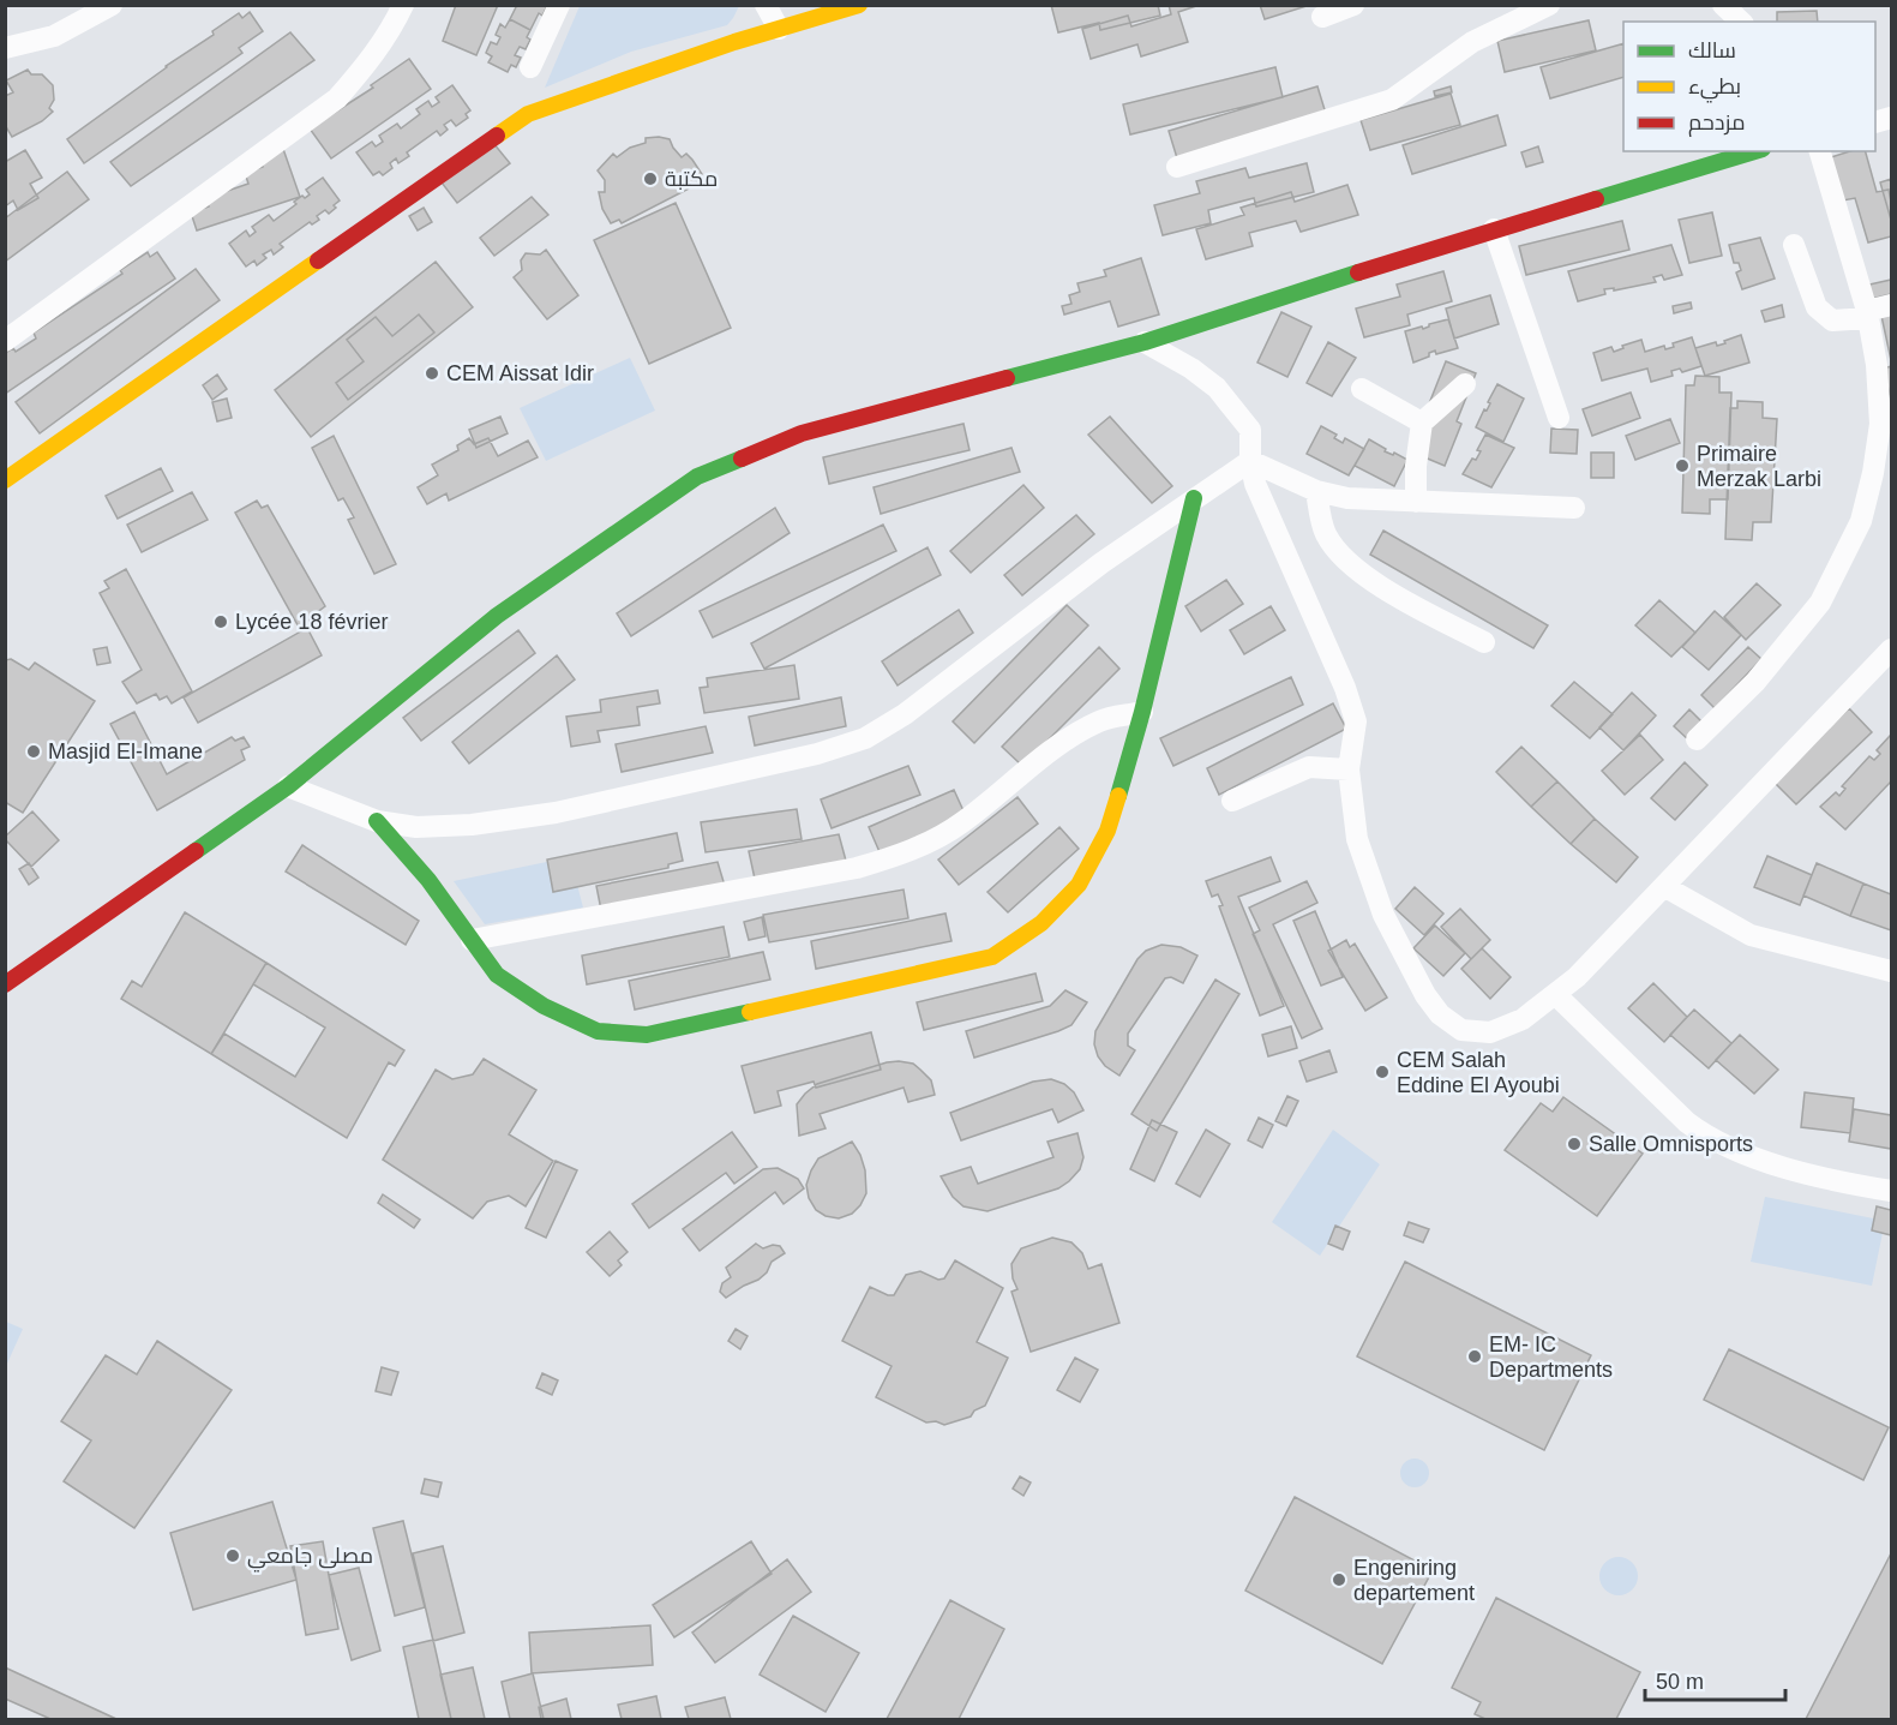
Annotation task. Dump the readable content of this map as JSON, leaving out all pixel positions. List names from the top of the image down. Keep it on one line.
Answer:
{"places":["مكتبة","CEM Aissat Idir","Primaire Merzak Larbi","Lycée 18 février","Masjid El-Imane","CEM Salah Eddine El Ayoubi","Salle Omnisports","EM- IC Departments","مصلى جامعي","Engeniring departement"],"legend":["سالك","بطيء","مزدحم"],"scale_bar":"50 m"}
